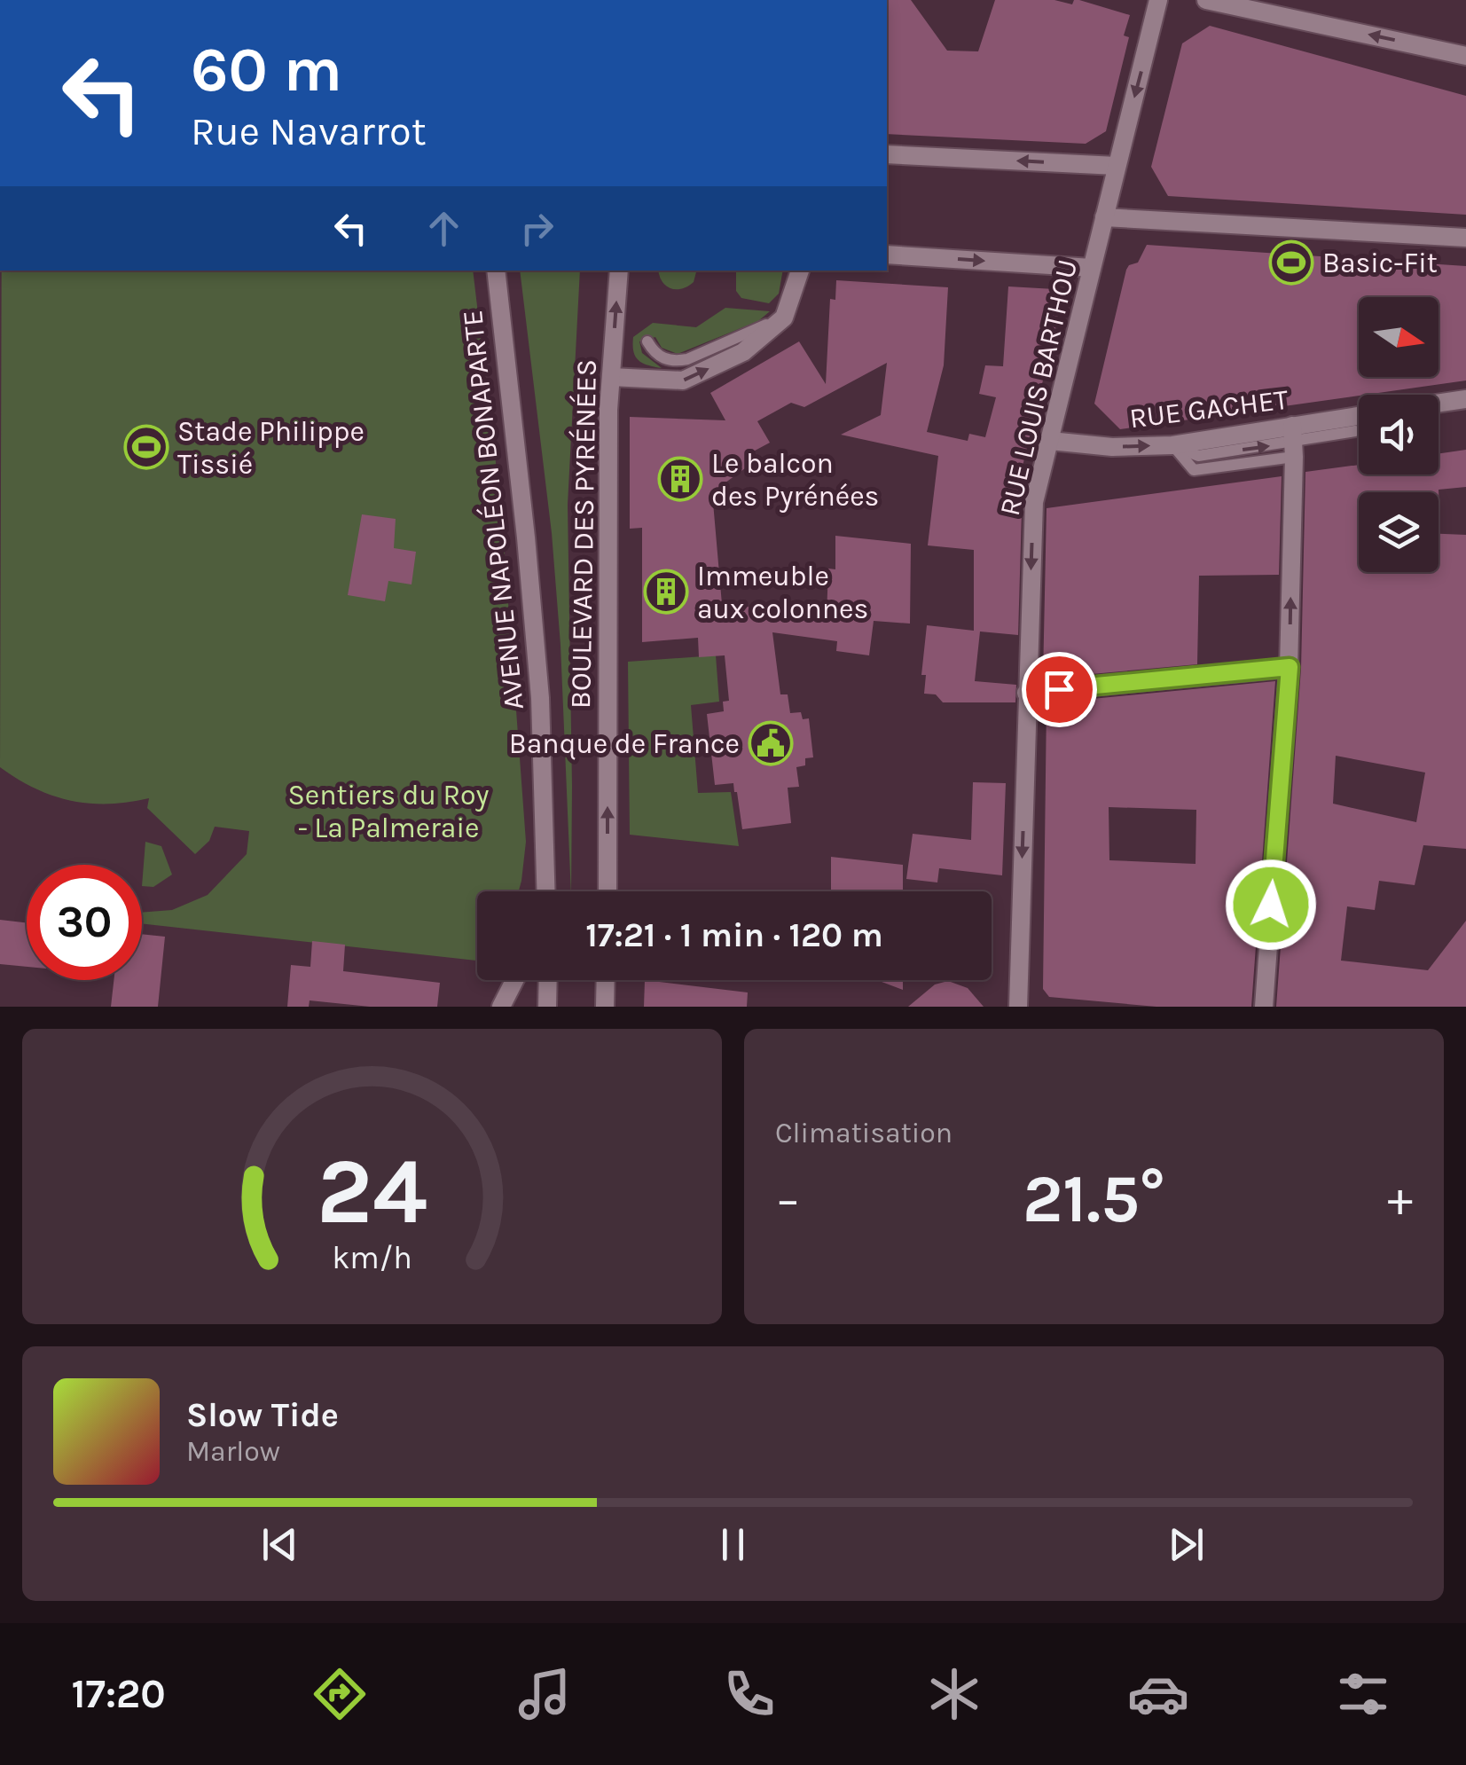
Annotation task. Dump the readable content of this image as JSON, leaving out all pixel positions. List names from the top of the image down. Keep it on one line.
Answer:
{"streets":{"street":["RUE LOUIS BARTHOU","RUE GACHET","AVENUE NAPOLÉON BONAPARTE","BOULEVARD DES PYRÉNÉES"]},"crossings":[["RUE LOUIS BARTHOU","RUE GACHET"]],"one_way":["RUE LOUIS BARTHOU","RUE GACHET","BOULEVARD DES PYRÉNÉES"],"parks":["Sentiers du Roy - La Palmeraie"],"places":{"sports":["Basic-Fit","Stade Philippe Tissié"],"building":["Le balcon des Pyrénées","Immeuble aux colonnes"],"public building":["Banque de France"]},"north":"right","page":{"turn":["60 m","Rue Navarrot"],"limit":"30","trip":"17:21 · 1 min · 120 m","tile":"Climatisation","heat":["−","21.5°","+"],"song":["Slow Tide","Marlow"],"tabs":"17:20","gauge":["24","km/h"]}}
